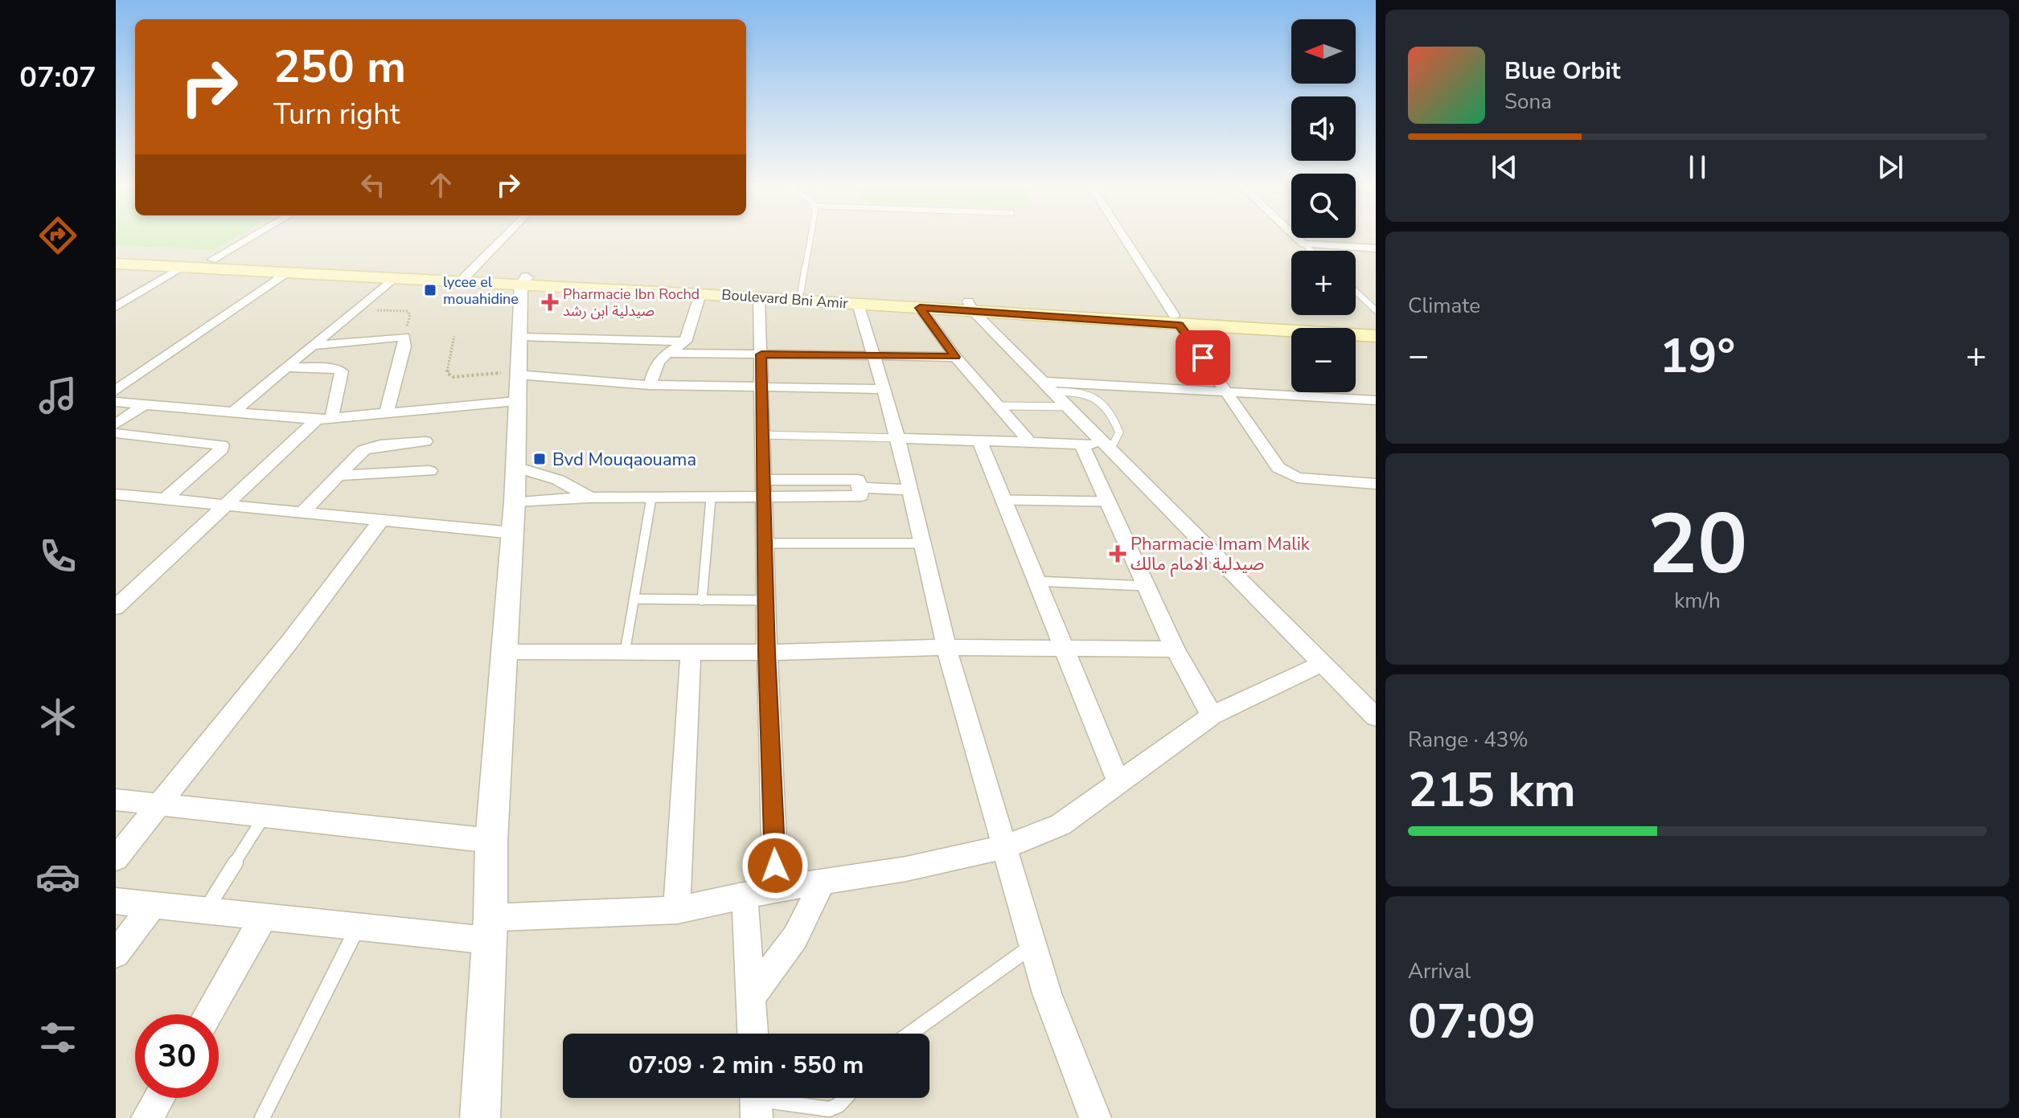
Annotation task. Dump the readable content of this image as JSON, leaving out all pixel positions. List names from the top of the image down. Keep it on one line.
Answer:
{"streets":{"main road":["Boulevard Bni Amir"]},"places":{"transit":["lycee el mouahidine","Bvd Mouqaouama"],"health":["Pharmacie Ibn Rochd صيدلية ابن رشد","Pharmacie Imam Malik صيدلية الامام مالك"]},"north":"left","page":{"tabs":"07:07","map_buttons":["+","−"],"turn":["250 m","Turn right"],"song":["Blue Orbit","Sona"],"tile":["Climate",["20","km/h"],["Range · 43%","215 km"],["Arrival","07:09"]],"heat":["−","19°","+"],"limit":"30","trip":"07:09 · 2 min · 550 m"}}
